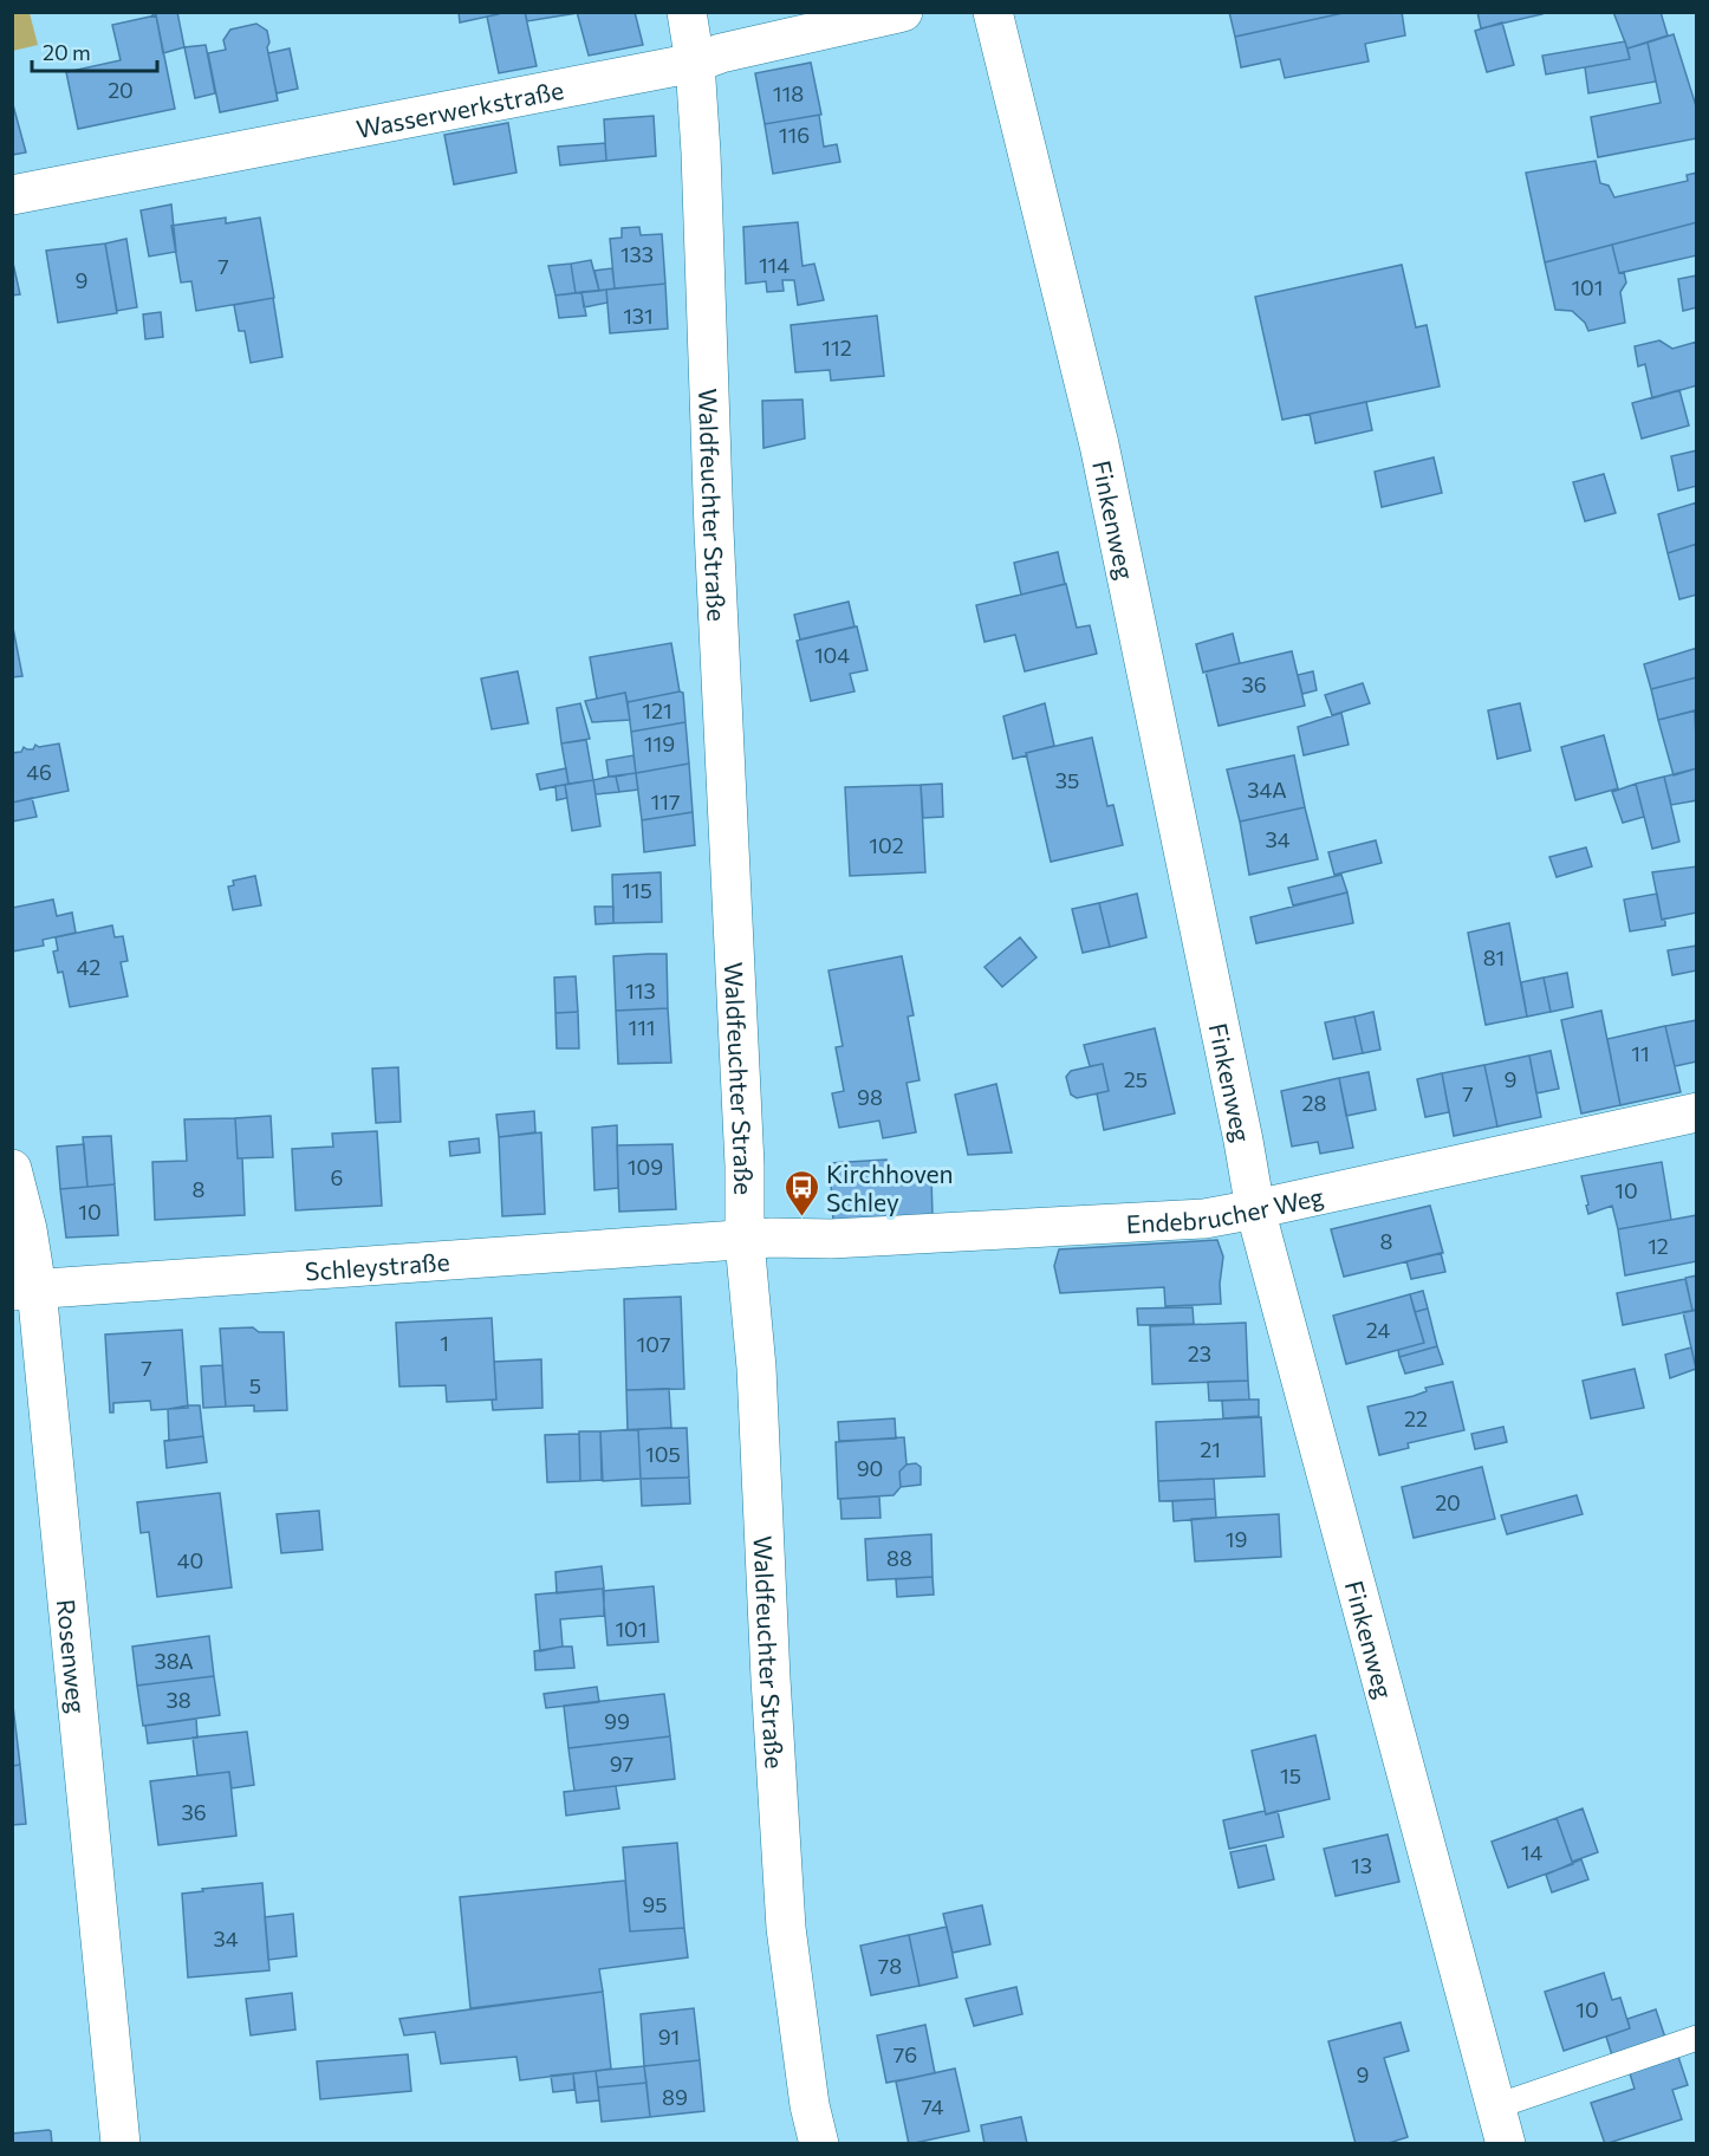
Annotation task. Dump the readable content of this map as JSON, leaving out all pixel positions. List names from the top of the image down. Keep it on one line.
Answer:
{"streets":{"street":["Wasserwerkstraße","Waldfeuchter Straße","Finkenweg","Endebrucher Weg","Schleystraße","Rosenweg"]},"crossings":[["Wasserwerkstraße","Waldfeuchter Straße"],["Waldfeuchter Straße","Endebrucher Weg"],["Waldfeuchter Straße","Schleystraße"],["Finkenweg","Endebrucher Weg"],["Endebrucher Weg","Schleystraße"],["Schleystraße","Rosenweg"]],"places":{"bus stop":["Kirchhoven Schley"]},"house_numbers":["20","118","116","133","114","7","9","101","131","112","104","36","121","119","46","35","34A","117","34","102","115","81","42","113","111","11","25","9","7","98","28","109","6","8","10","10","8","12","24","1","107","23","7","5","22","21","105","90","20","19","88","40","101","38A","38","99","97","15","36","14","13","95","34","78","10","91","76","9","89","74"],"scale_bar":"20 m"}
